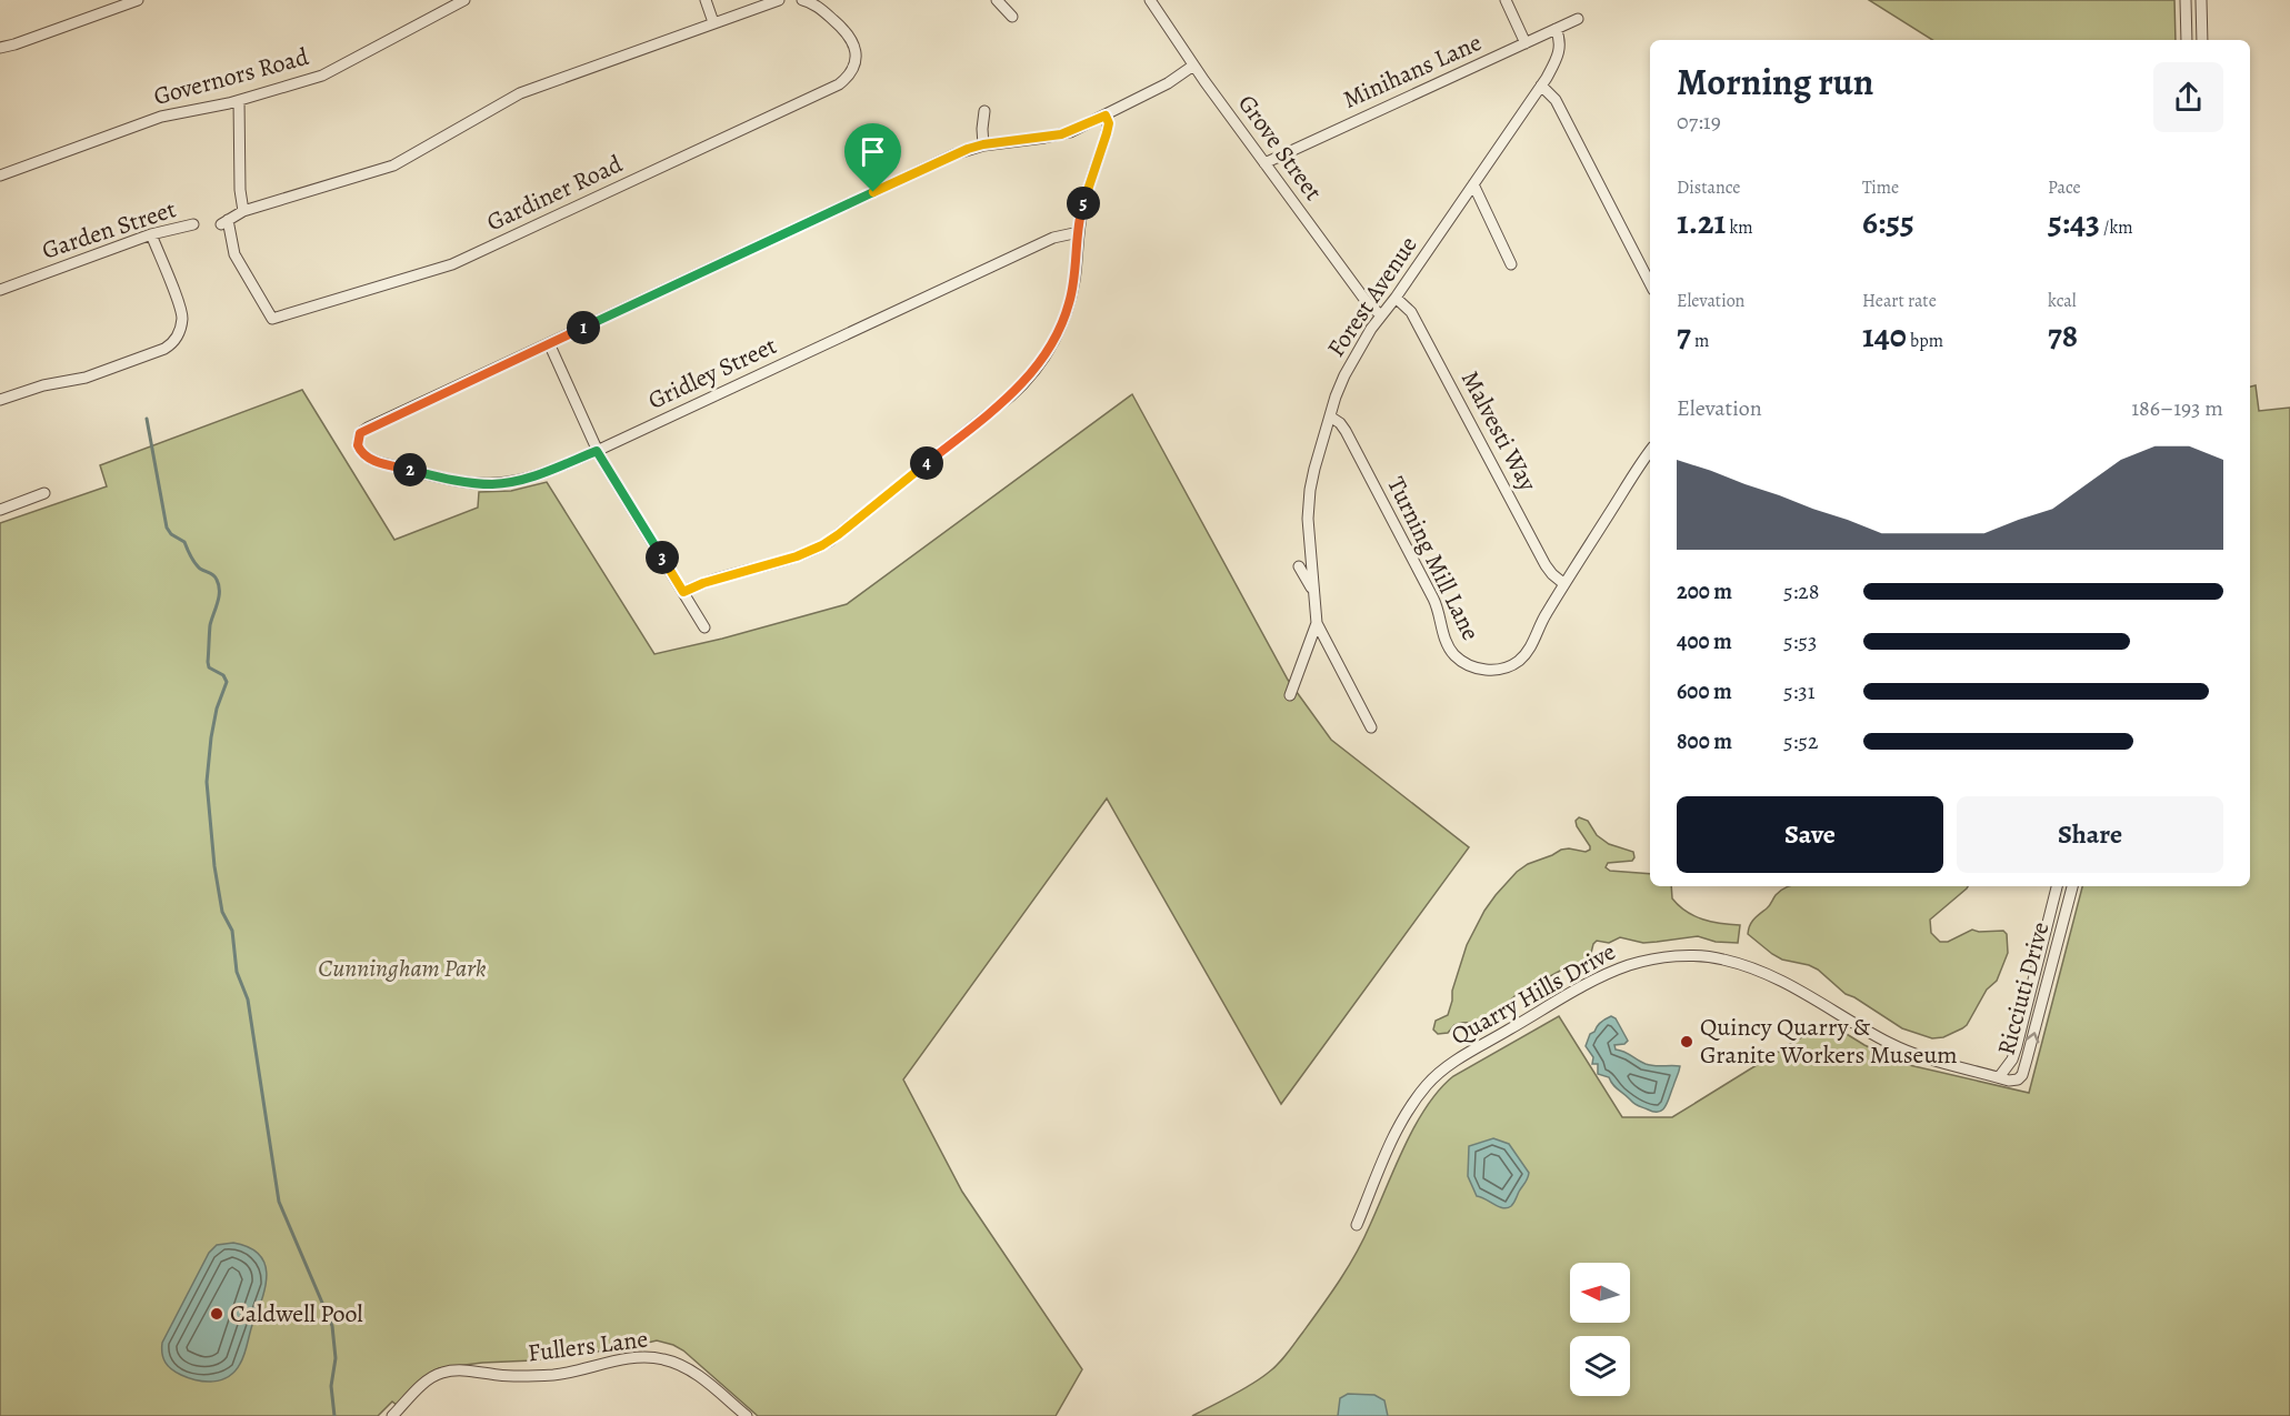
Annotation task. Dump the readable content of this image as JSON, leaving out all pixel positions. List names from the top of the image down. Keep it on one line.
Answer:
{"streets":{"street":["Minihans Lane","Governors Road","Grove Street","Gardiner Road","Garden Street","Forest Avenue","Gridley Street","Malvesti Way","Turning Mill Lane","Ricciuti Drive","Quarry Hills Drive","Fullers Lane"]},"crossings":[["Minihans Lane","Grove Street"],["Minihans Lane","Forest Avenue"],["Grove Street","Forest Avenue"],["Forest Avenue","Malvesti Way"],["Forest Avenue","Turning Mill Lane"],["Malvesti Way","Turning Mill Lane"],["Ricciuti Drive","Quarry Hills Drive"]],"parks":["Cunningham Park"],"places":["Quincy Quarry & Granite Workers Museum","Caldwell Pool"],"north":"left","page":{"heading":["Morning run","07:19"],"stats":[["Distance","1.21 km"],["Time","6:55"],["Pace","5:43 /km"],["Elevation","7 m"],["Heart rate","140 bpm"],["kcal","78"]],"pins":["5","1","4","2","3"],"chart":["Elevation","186–193 m"],"list":[{"name":"200 m","note":"5:28"},{"name":"400 m","note":"5:53"},{"name":"600 m","note":"5:31"},{"name":"800 m","note":"5:52"}],"buttons":["Save","Share"]}}
